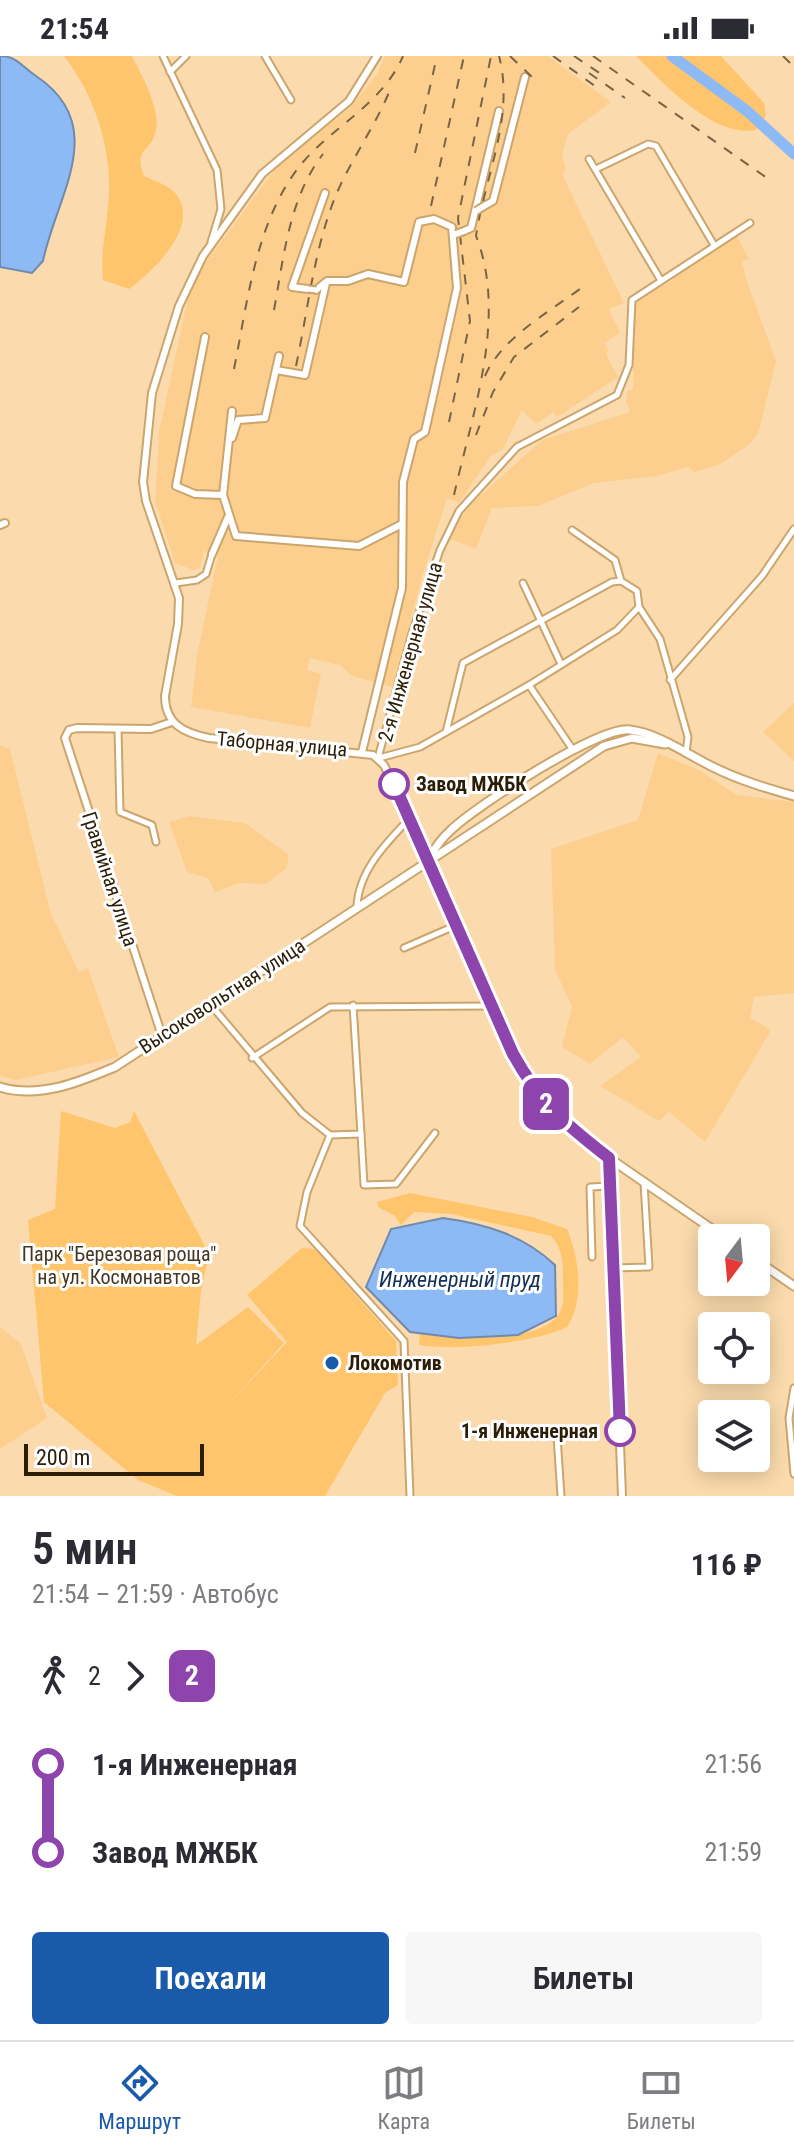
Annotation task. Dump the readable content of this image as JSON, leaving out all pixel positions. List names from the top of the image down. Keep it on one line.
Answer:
{"streets":{"main road":["2-я Инженерная улица","Высоковольтная улица"],"street":["Таборная улица","Гравийная улица"]},"crossings":[["2-я Инженерная улица","Таборная улица"],["2-я Инженерная улица","Высоковольтная улица"],["Гравийная улица","Высоковольтная улица"]],"water":["Инженерный пруд"],"parks":["Парк \"Березовая роща\" на ул. Космонавтов"],"places":["Завод МЖБК","Локомотив","1-я Инженерная"],"lines":["bus line 2"],"scale_bar":"200 m","north":"bottom","page":{"status":"21:54","on_map":"2","scale":"200 m","heading":["5 мин","21:54 – 21:59 · Автобус","116 ₽"],"legs":["2","2"],"list":[{"name":"1-я Инженерная","value":"21:56"},{"name":"Завод МЖБК","value":"21:59"}],"buttons":["Поехали","Билеты"],"tabs":["Маршрут","Карта","Билеты"]}}
